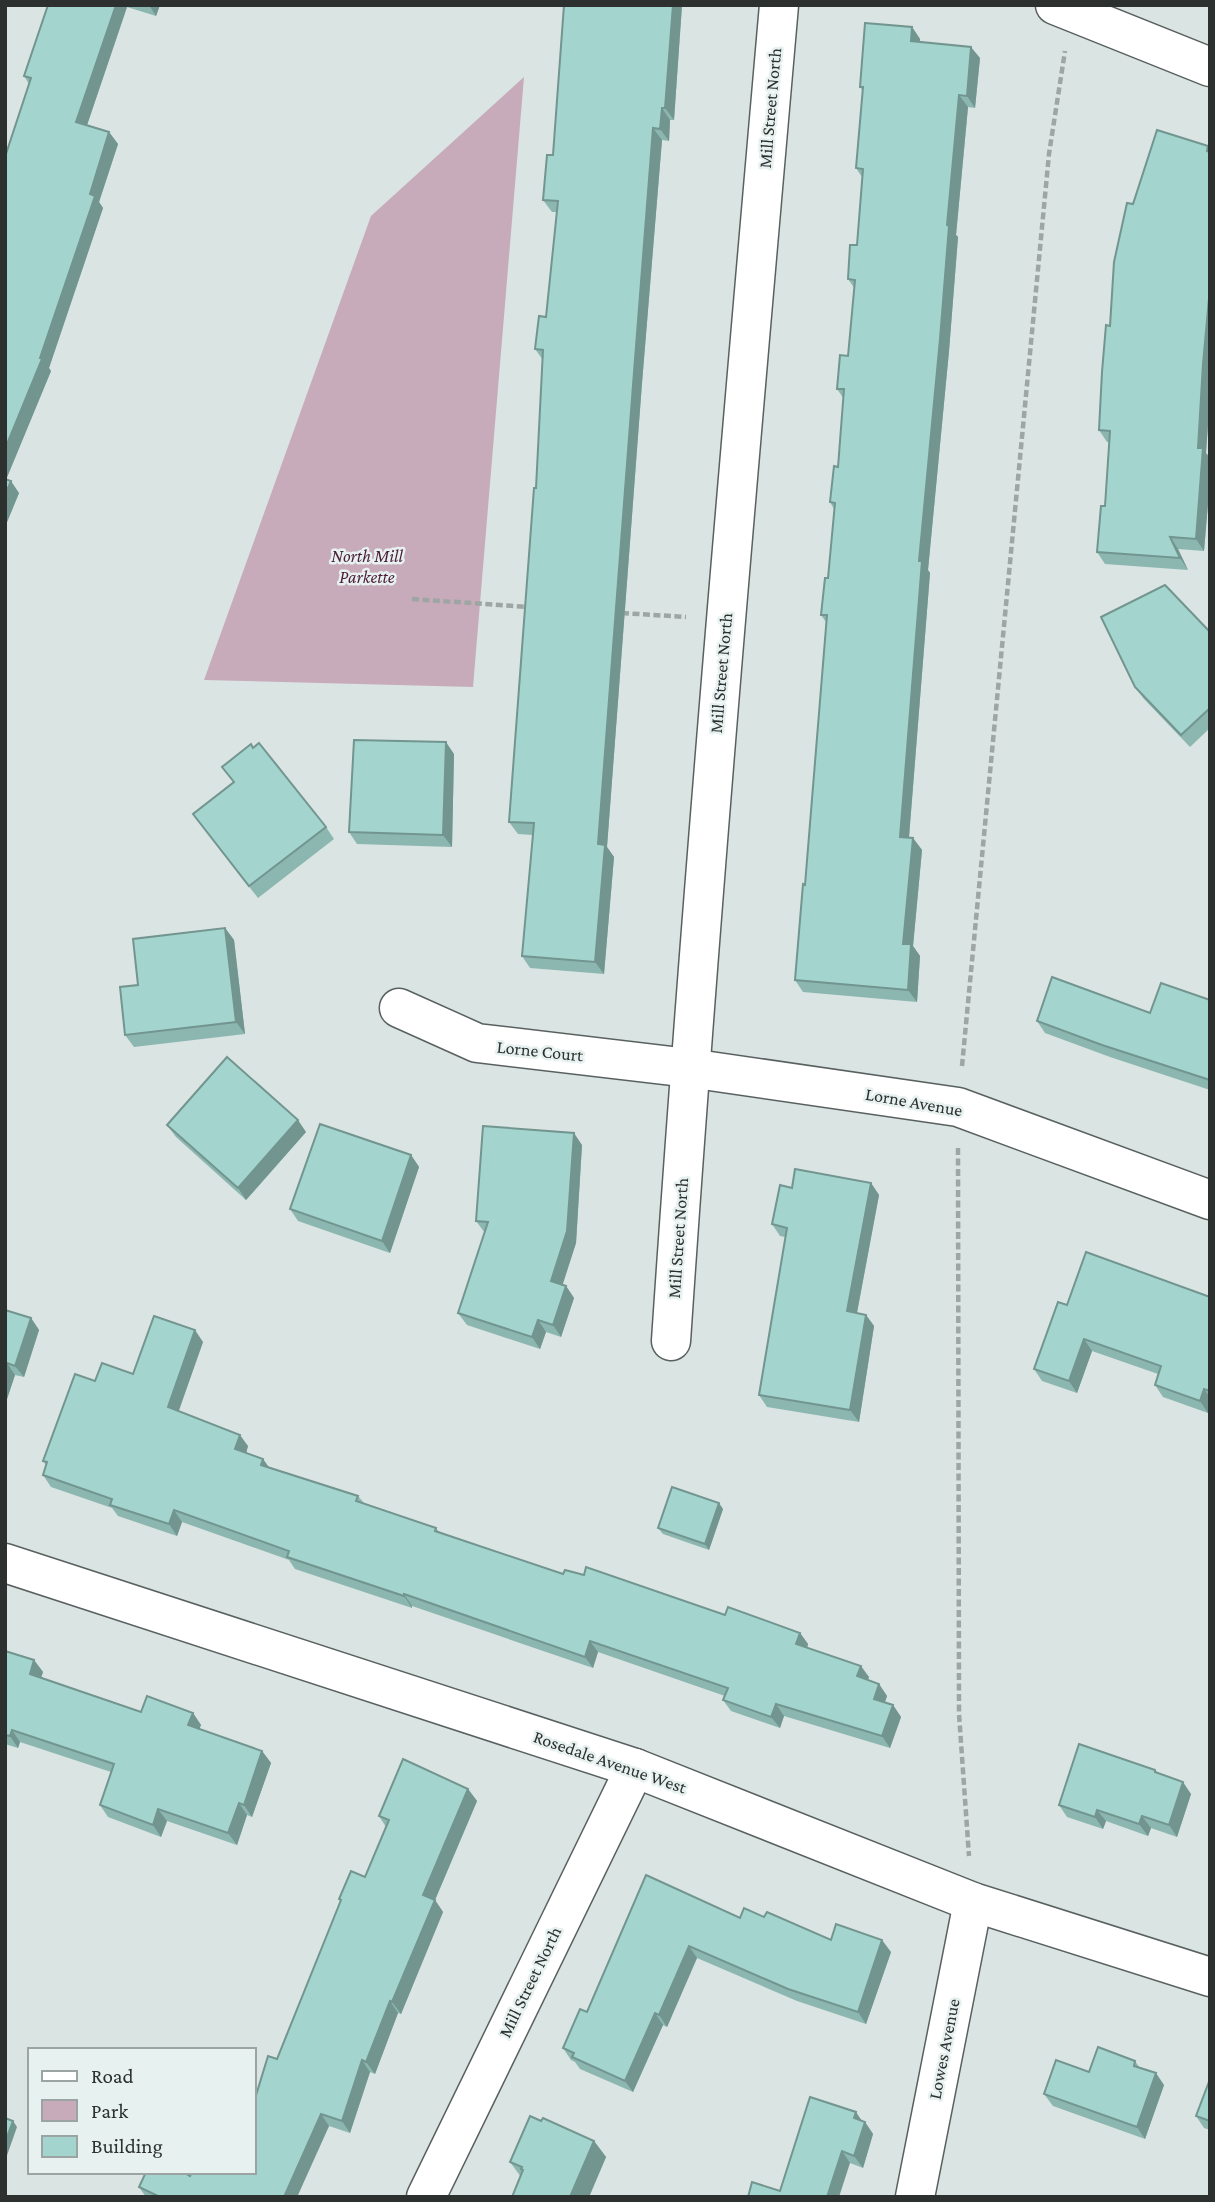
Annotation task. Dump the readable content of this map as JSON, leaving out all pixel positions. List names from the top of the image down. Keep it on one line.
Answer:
{"streets":{"street":["Mill Street North","Lorne Court","Lorne Avenue","Rosedale Avenue West","Lowes Avenue"]},"crossings":[["Mill Street North","Lorne Court"],["Mill Street North","Lorne Avenue"],["Mill Street North","Rosedale Avenue West"],["Lorne Court","Lorne Avenue"],["Rosedale Avenue West","Lowes Avenue"]],"parks":["North Mill Parkette"],"legend":["Road","Park","Building"]}
